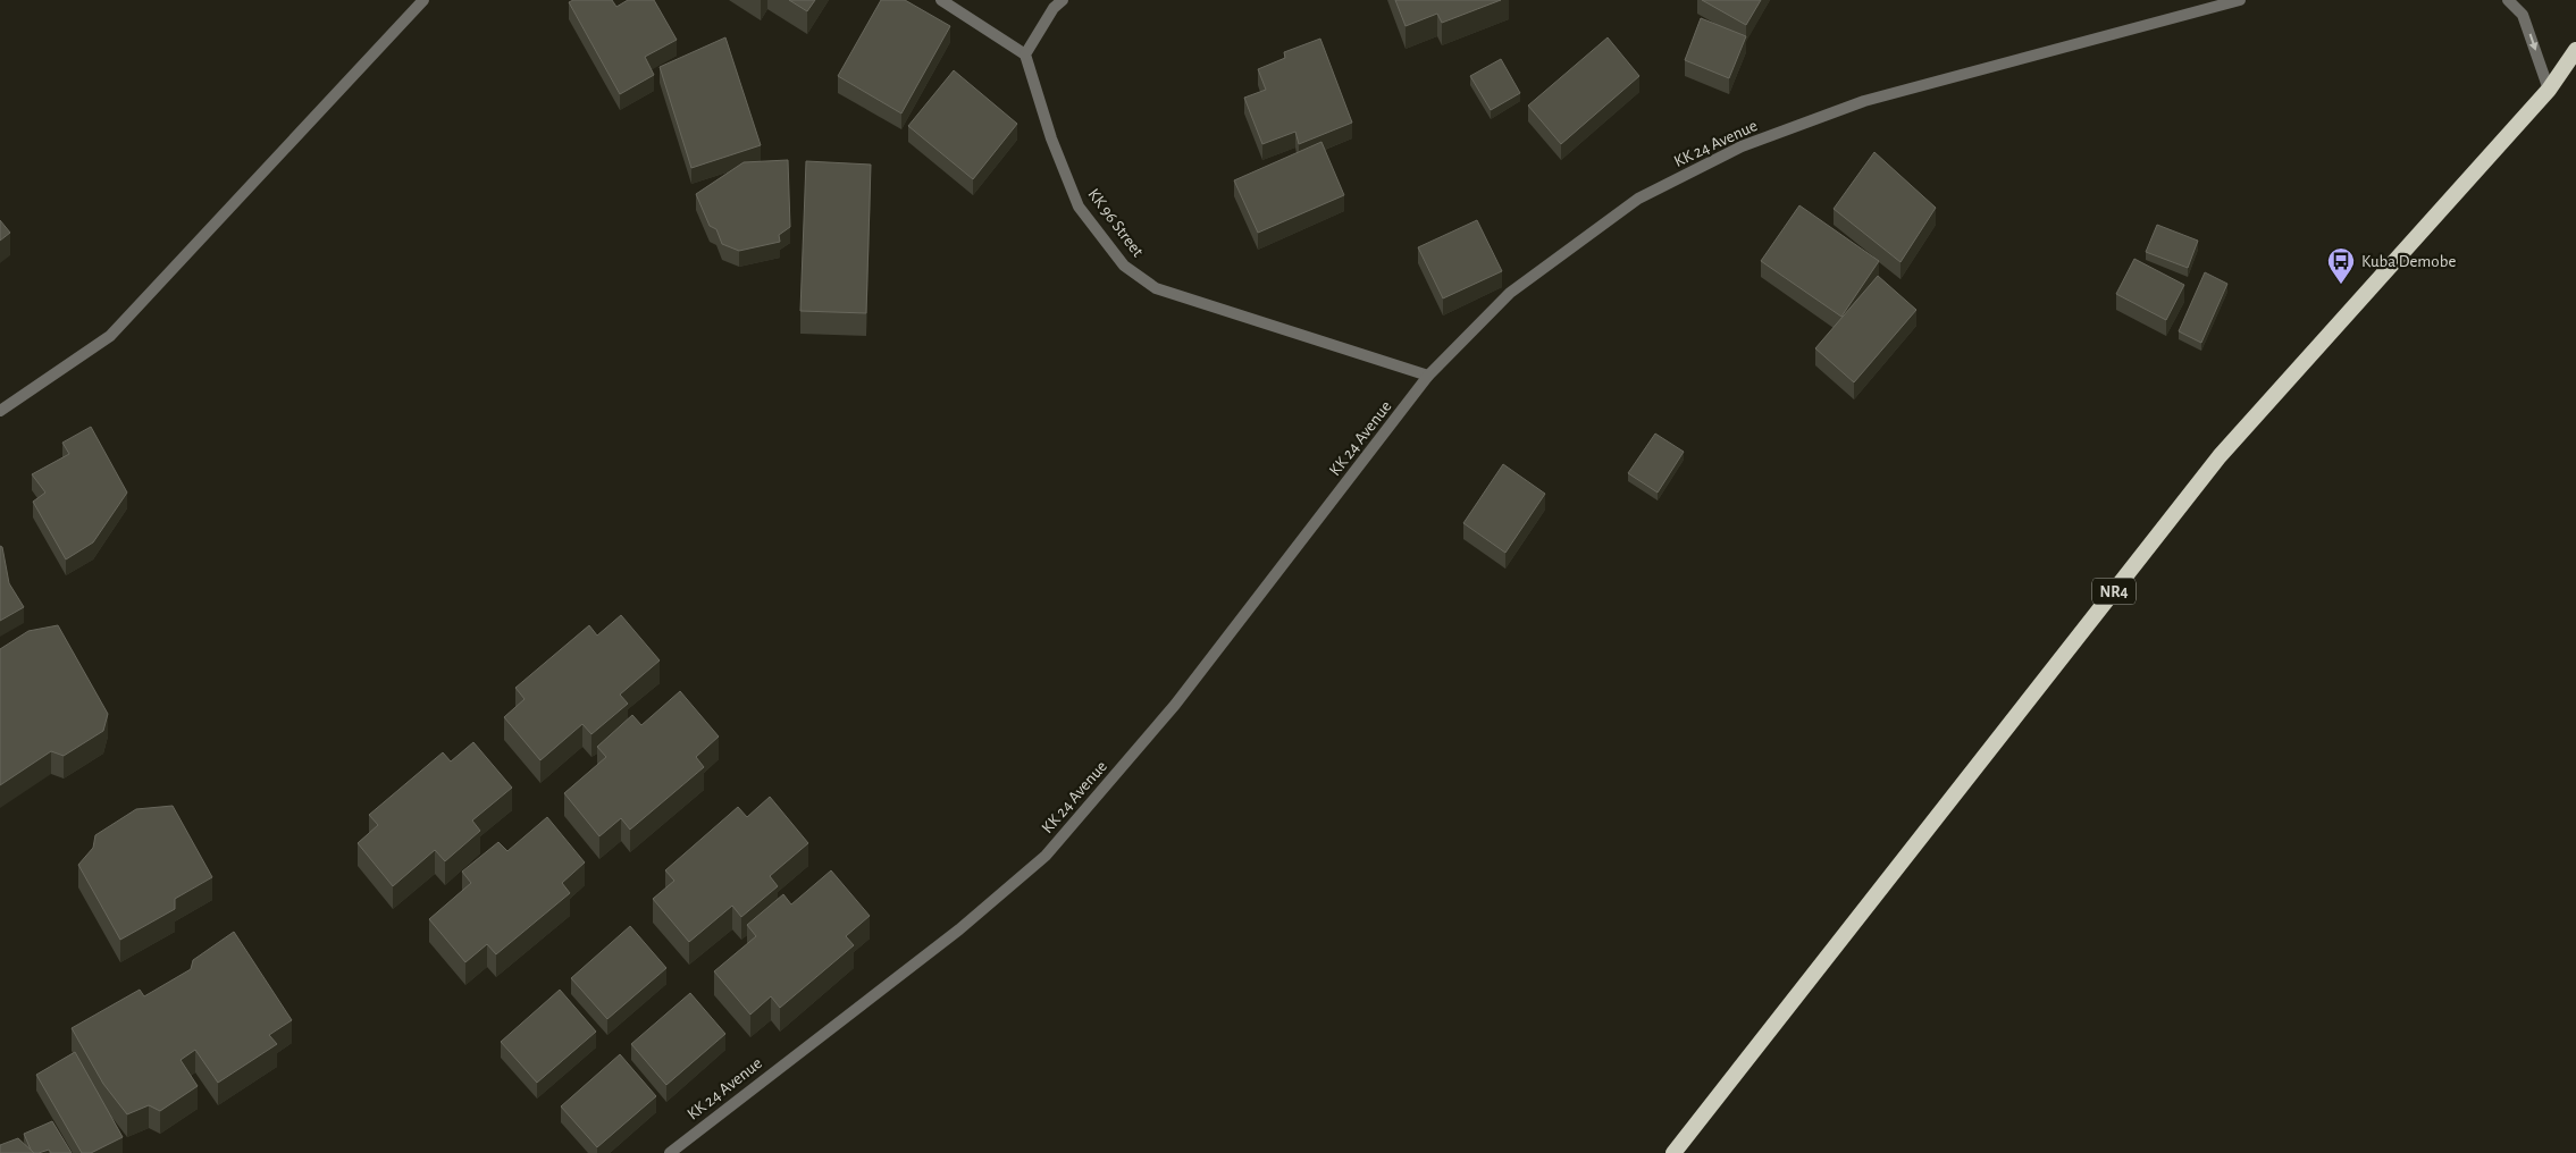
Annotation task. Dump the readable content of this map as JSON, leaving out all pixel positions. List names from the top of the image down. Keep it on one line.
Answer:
{"streets":{"highway":["NR4"],"street":["KK 24 Avenue","KK 96 Street"]},"crossings":[["KK 24 Avenue","KK 96 Street"]],"places":{"bus stop":["Kuba Demobe"]}}
